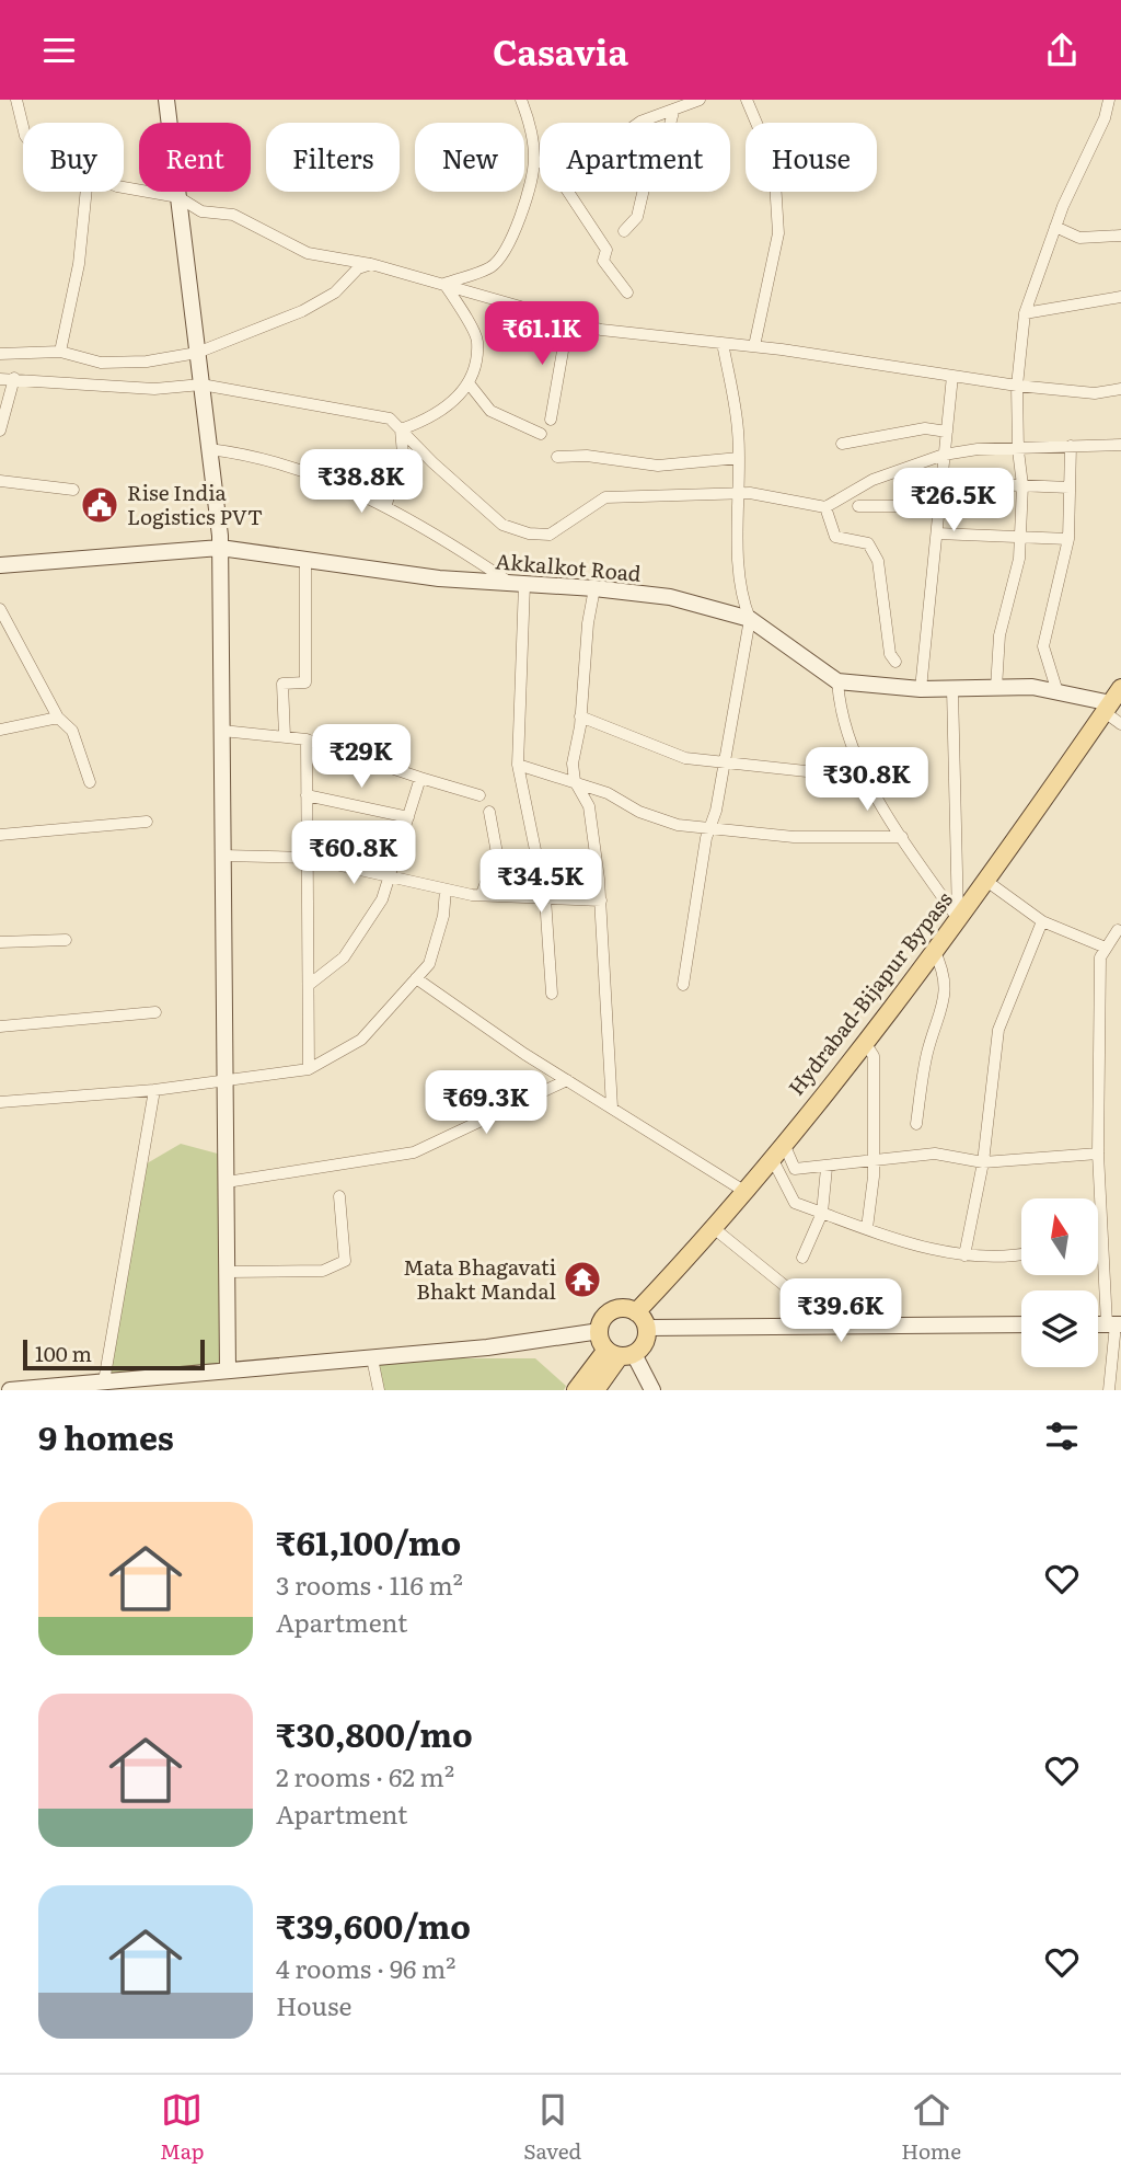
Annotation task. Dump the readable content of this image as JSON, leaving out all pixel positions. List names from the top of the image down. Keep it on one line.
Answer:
{"streets":{"main road":["Hydrabad-Bijapur Bypass"],"street":["Akkalkot Road"]},"places":{"public building":["Rise India Logistics PVT"],"temple":["Mata Bhagavati Bhakt Mandal"]},"scale_bar":"100 m","north":"top","page":{"header":"Casavia","chip":["Buy","Rent","Filters","New","Apartment","House"],"price":["₹61.1K","₹38.8K","₹26.5K","₹29K","₹30.8K","₹60.8K","₹34.5K","₹69.3K","₹39.6K"],"scale":"100 m","heading":"9 homes","list":[{"name":"₹61,100/mo","note":"3 rooms · 116 m² · Apartment"},{"name":"₹30,800/mo","note":"2 rooms · 62 m² · Apartment"},{"name":"₹39,600/mo","note":"4 rooms · 96 m² · House"}],"tabs":["Map","Saved","Home"]}}
